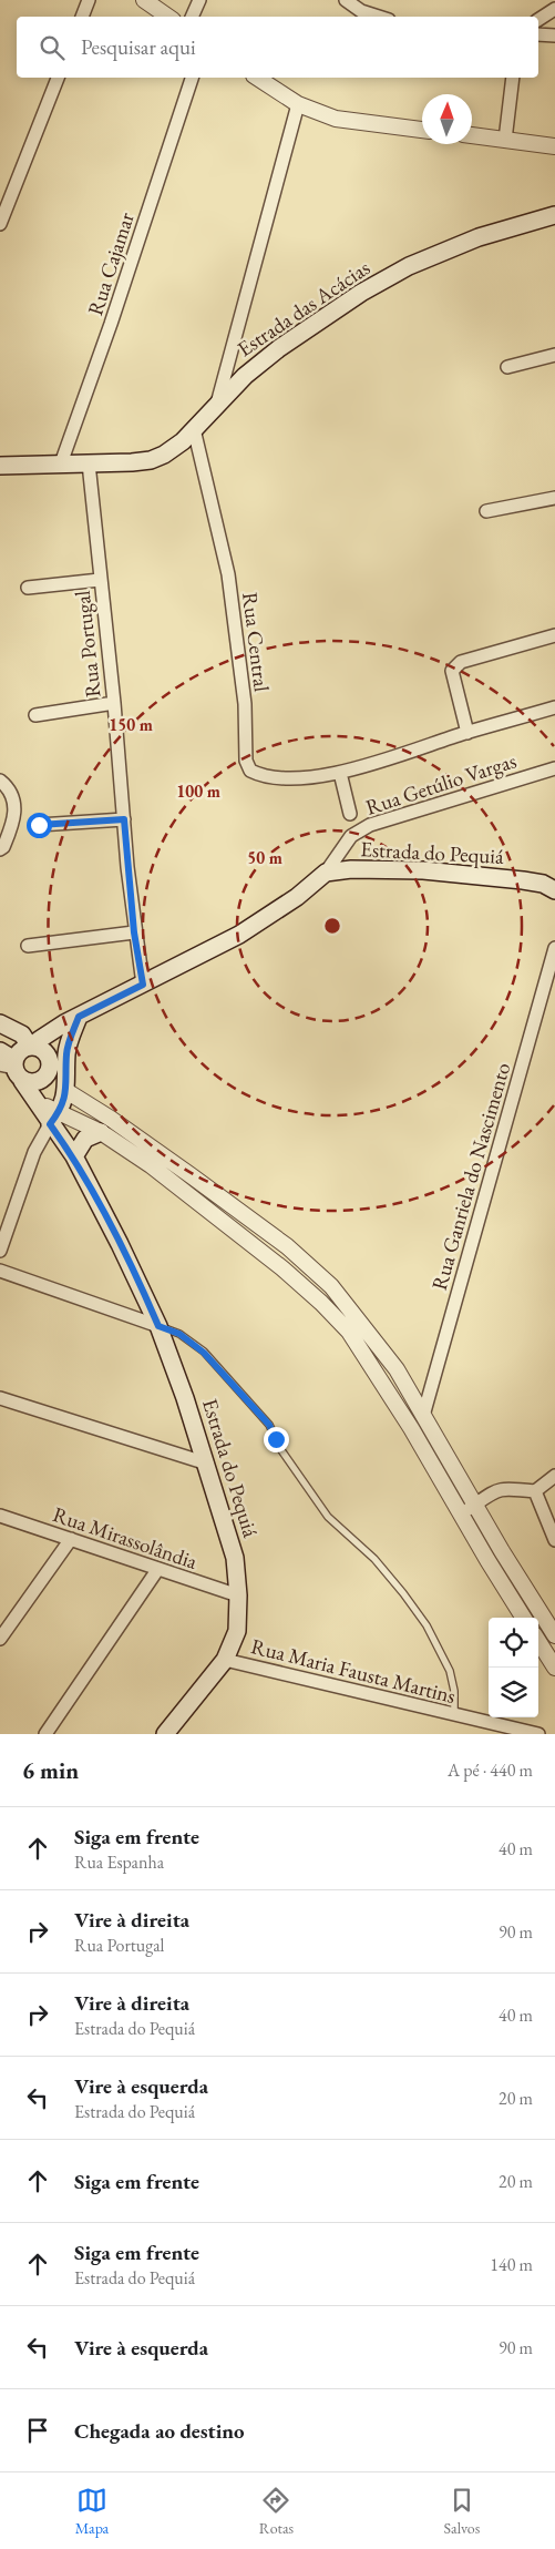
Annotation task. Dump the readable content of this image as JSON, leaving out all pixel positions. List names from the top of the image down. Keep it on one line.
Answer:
{"streets":{"main road":["Estrada das Acácias","Estrada do Pequiá"],"street":["Rua Cajamar","Rua Central","Rua Portugal","Rua Getúlio Vargas","Rua Ganriela do Nascimento","Rua Mirassolândia","Rua Maria Fausta Martins"]},"crossings":[["Rua Cajamar","Estrada das Acácias"],["Estrada das Acácias","Rua Central"],["Estrada das Acácias","Rua Portugal"],["Rua Getúlio Vargas","Estrada do Pequiá"],["Estrada do Pequiá","Rua Mirassolândia"],["Estrada do Pequiá","Rua Maria Fausta Martins"]],"north":"top","page":{"search":"Pesquisar aqui","heading":["6 min","A pé · 440 m"],"list":[["Siga em frente","Rua Espanha","40 m"],["Vire à direita","Rua Portugal","90 m"],["Vire à direita","Estrada do Pequiá","40 m"],["Vire à esquerda","Estrada do Pequiá","20 m"],["Siga em frente","20 m"],["Siga em frente","Estrada do Pequiá","140 m"],["Vire à esquerda","90 m"],"Chegada ao destino"],"nav":["Mapa","Rotas","Salvos"]},"rings":["150 m","100 m","50 m"]}
